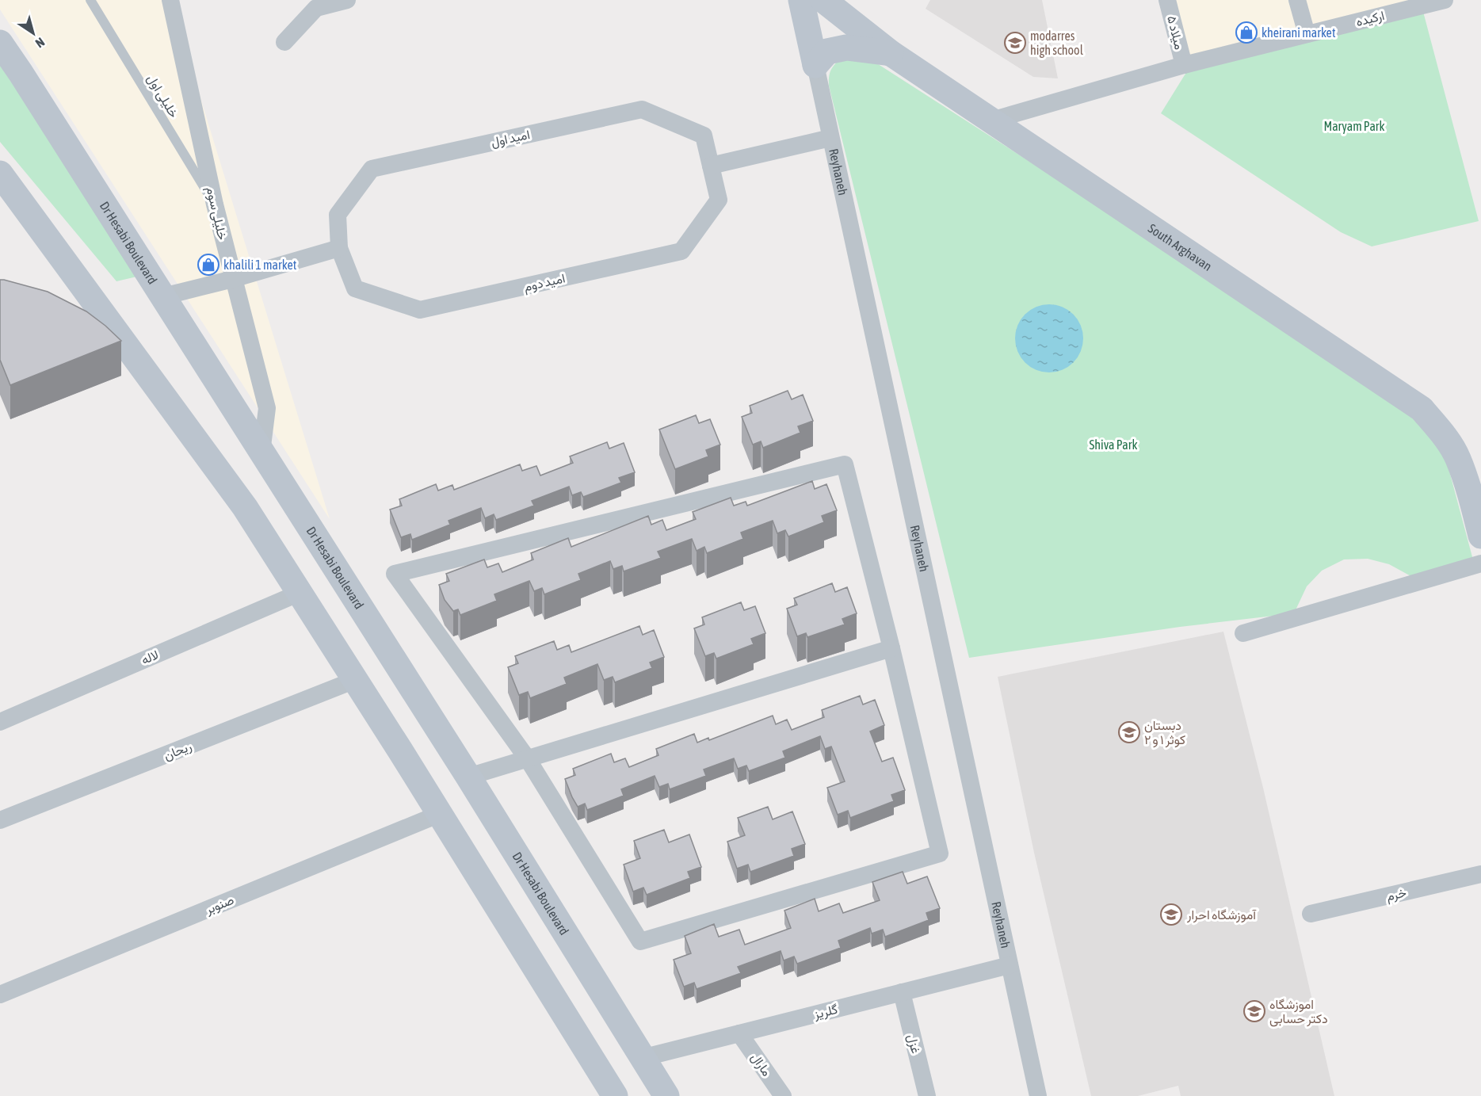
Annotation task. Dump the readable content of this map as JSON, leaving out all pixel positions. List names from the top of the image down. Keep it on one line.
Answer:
{"streets":{"main road":["Reyhaneh","Dr Hesabi Boulevard","South Arghavan"],"street":["ارکیده","میلاد ۵","امید اول","خلیلی سوم","امید دوم","لاله","ریحان","خرم","صنوبر","گلریز","غزل","مارال"],"lane":["خلیلی اول"]},"crossings":[["ارکیده","میلاد ۵"],["ارکیده","South Arghavan"],["خلیلی اول","خلیلی سوم"],["امید اول","امید دوم"],["Reyhaneh","گلریز"],["خلیلی سوم","Dr Hesabi Boulevard"],["Dr Hesabi Boulevard","گلریز"],["گلریز","غزل"],["گلریز","مارال"]],"parks":["Maryam Park","Shiva Park"],"places":{"shop":["kheirani market","khalili 1 market"],"school or university":["modarres high school","دبستان کوثر ۱ و ۲","آموزشگاه احرار","اموزشگاه دکتر حسابی"]},"north":"bottom right"}
